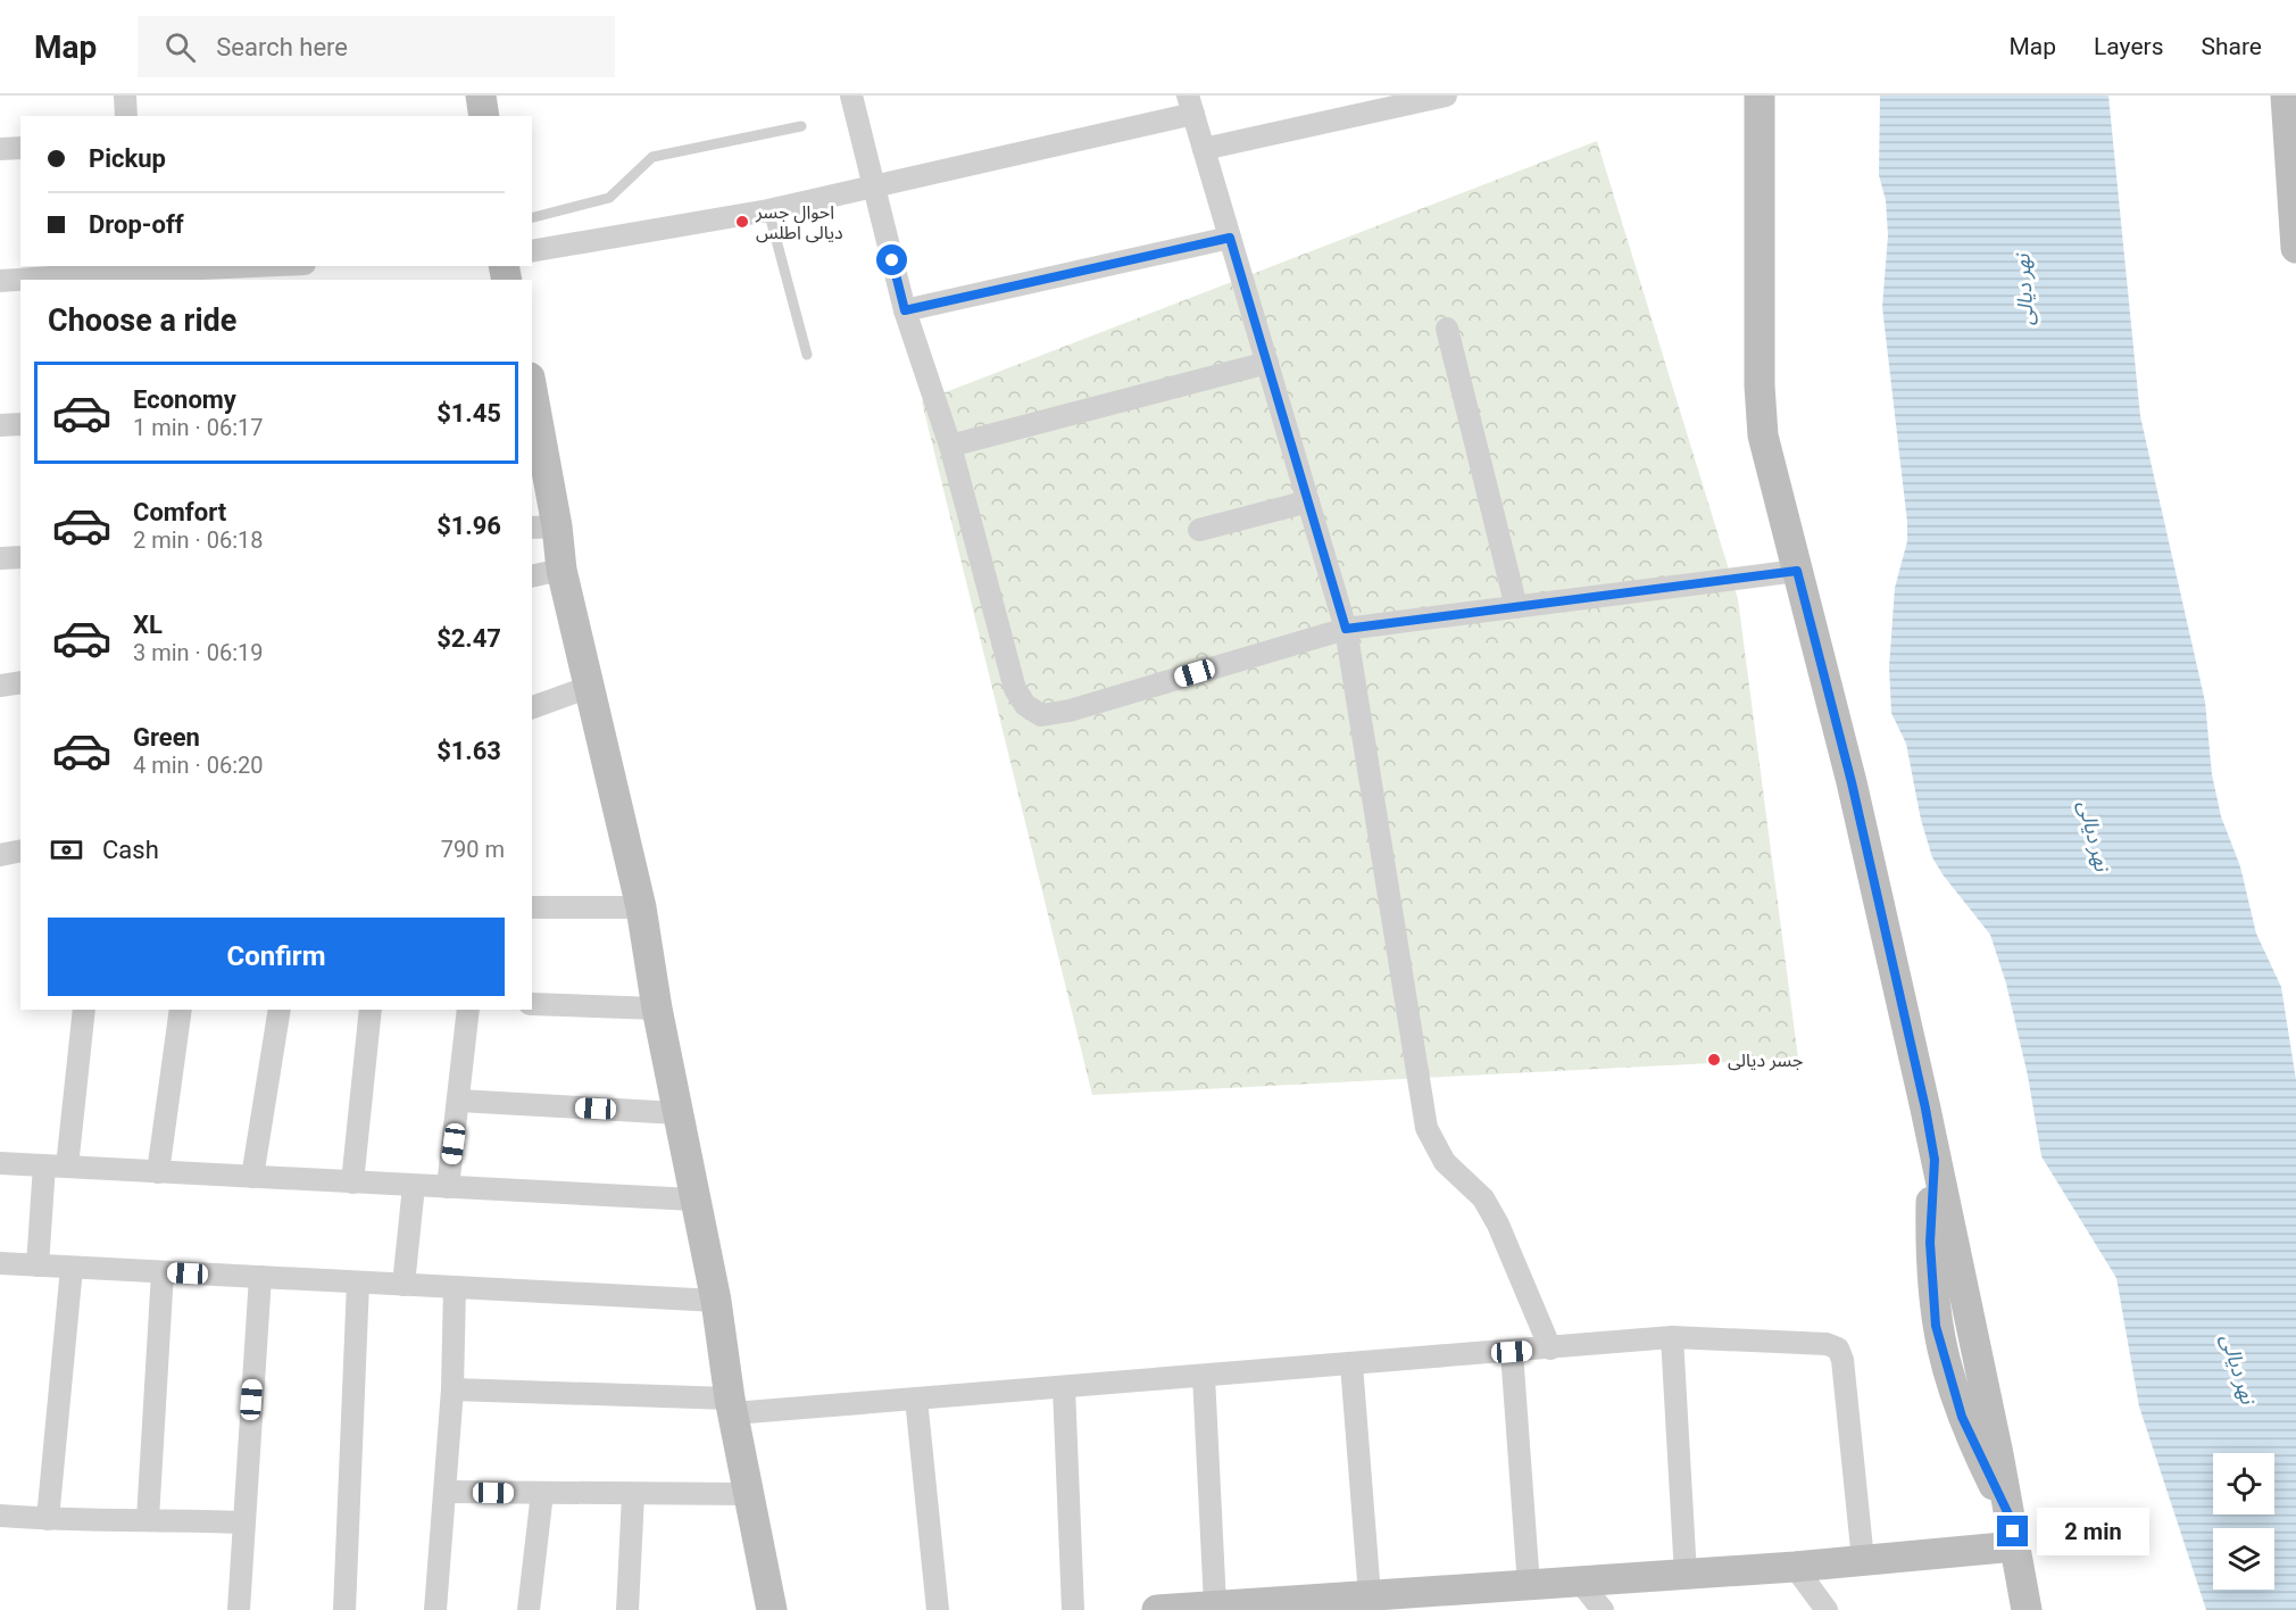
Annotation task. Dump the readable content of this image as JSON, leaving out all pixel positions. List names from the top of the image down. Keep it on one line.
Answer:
{"water":["نهر ديالى"],"places":["احوال جسر ديالى اطلس","جسر ديالى"],"page":{"header":"Map","search":"Search here","nav":["Map","Layers","Share"],"banner":["Pickup","Drop-off"],"heading":"Choose a ride","list":[{"name":"Economy","note":"1 min · 06:17","value":"$1.45"},{"name":"Comfort","note":"2 min · 06:18","value":"$1.96"},{"name":"XL","note":"3 min · 06:19","value":"$2.47"},{"name":"Green","note":"4 min · 06:20","value":"$1.63"}],"pay":["Cash","790 m"],"buttons":"Confirm","bubble":"2 min"}}
